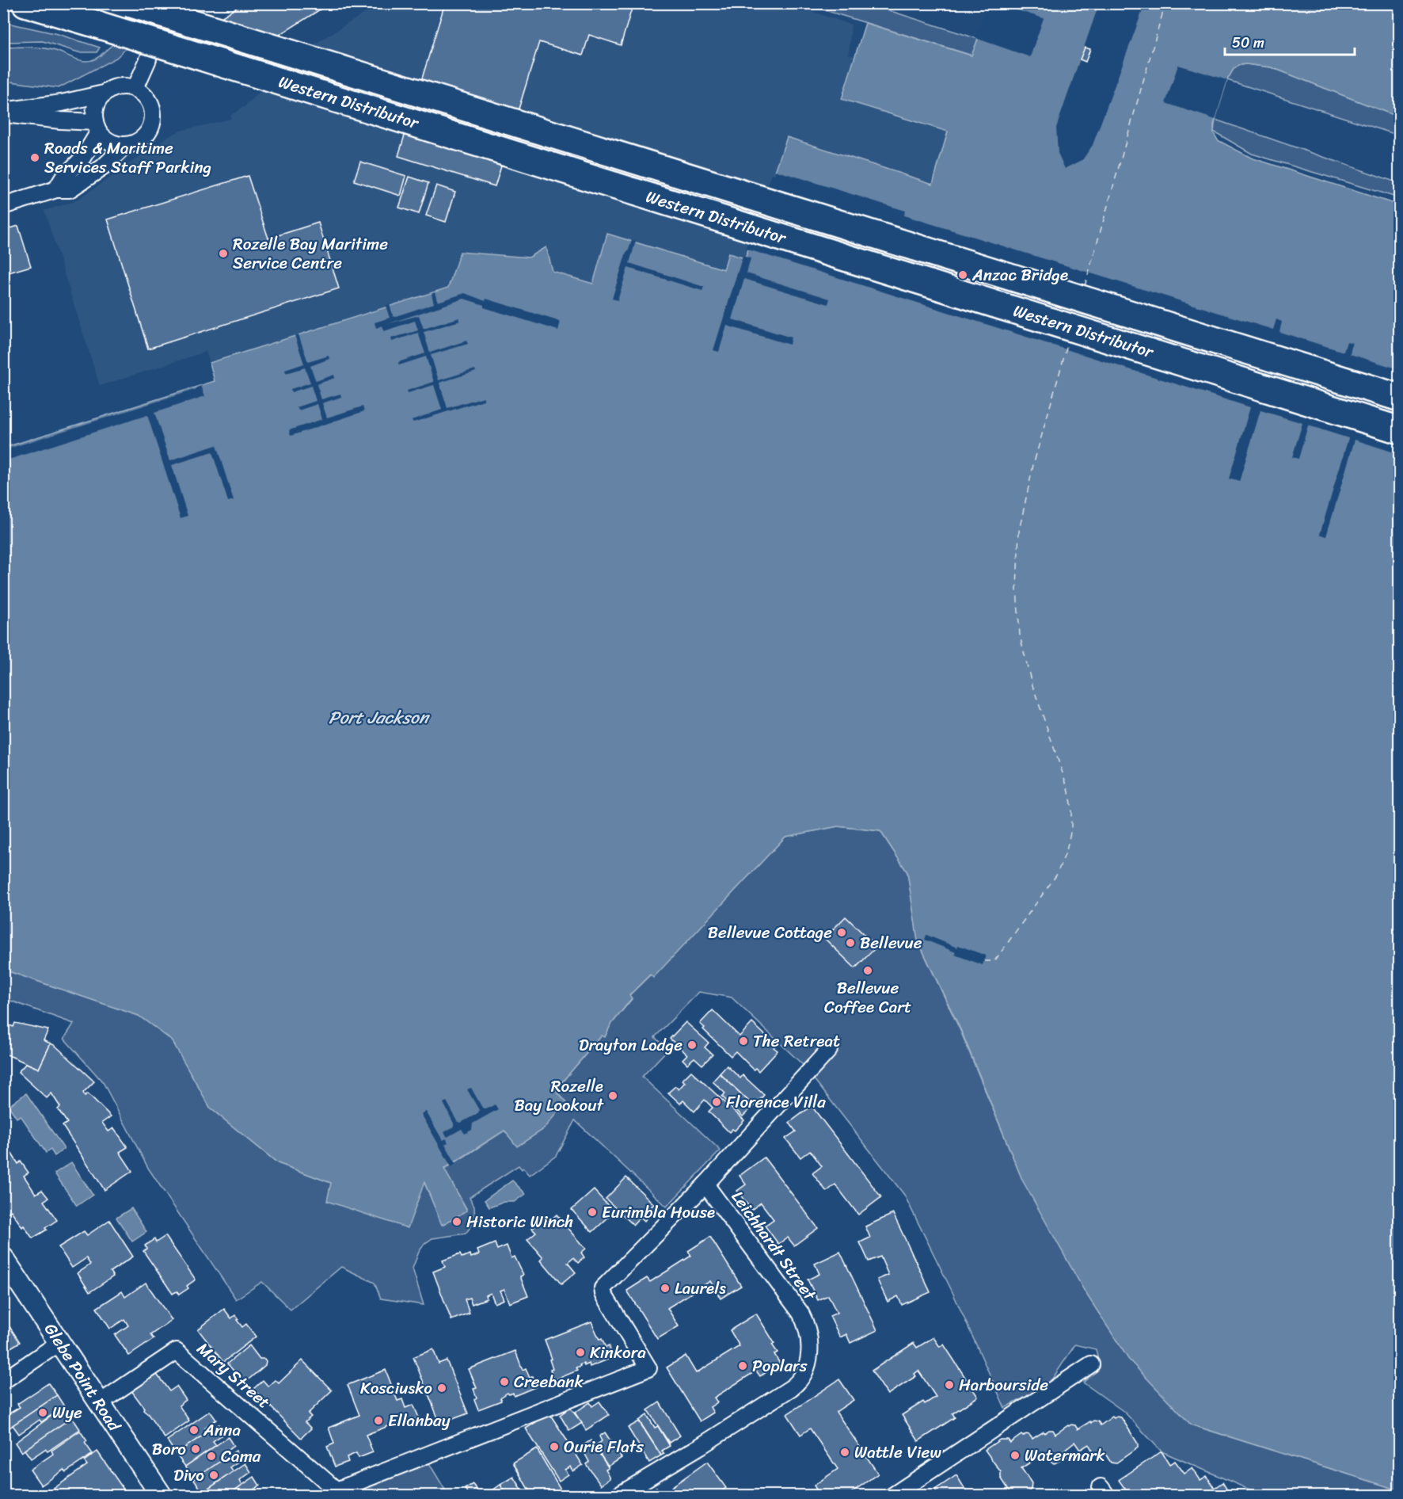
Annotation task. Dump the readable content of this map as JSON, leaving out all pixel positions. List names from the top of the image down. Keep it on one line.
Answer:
{"streets":{"highway":["Western Distributor"],"street":["Leichhardt Street","Mary Street","Glebe Point Road"]},"crossings":[["Mary Street","Glebe Point Road"]],"water":["Port Jackson"],"places":["Roads & Maritime Services Staff Parking","Rozelle Bay Maritime Service Centre","Anzac Bridge","Bellevue Cottage","Bellevue","Bellevue Coffee Cart","The Retreat","Drayton Lodge","Rozelle Bay Lookout","Florence Villa","Eurimbla House","Historic Winch","Laurels","Kinkora","Poplars","Creebank","Harbourside","Kosciusko","Wye","Ellanbay","Anna","Ourie Flats","Boro","Wattle View","Watermark","Cama","Divo"],"scale_bar":"50 m"}
